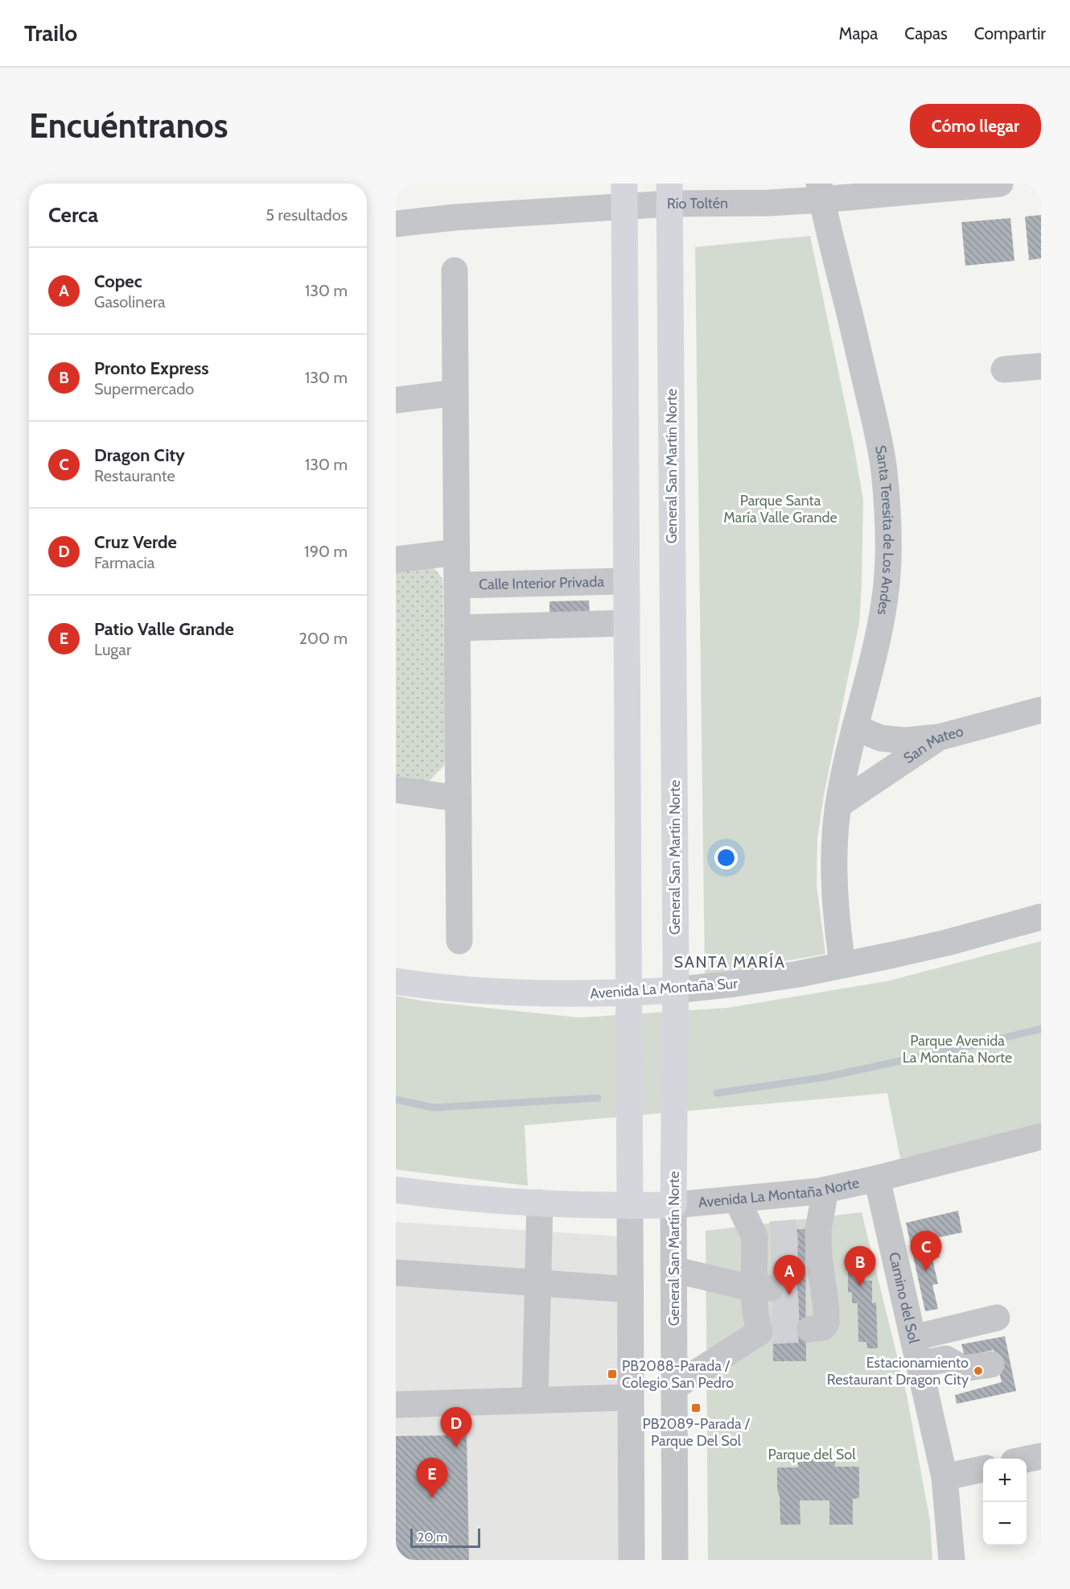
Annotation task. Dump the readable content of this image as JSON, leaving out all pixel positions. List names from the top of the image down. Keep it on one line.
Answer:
{"streets":{"main road":["General San Martín Norte","Avenida La Montaña Sur","Avenida La Montaña Norte"],"street":["Río Toltén","Santa Teresita de Los Andes","Calle Interior Privada","San Mateo","Camino del Sol"]},"crossings":[["Río Toltén","General San Martín Norte"],["Río Toltén","Santa Teresita de Los Andes"],["General San Martín Norte","Avenida La Montaña Sur"],["General San Martín Norte","Avenida La Montaña Norte"],["Santa Teresita de Los Andes","San Mateo"],["Santa Teresita de Los Andes","Avenida La Montaña Sur"],["Avenida La Montaña Norte","Camino del Sol"]],"districts":["SANTA MARÍA"],"parks":["Parque Santa María Valle Grande","Parque Avenida La Montaña Norte","Parque del Sol"],"places":{"other":["Estacionamiento Restaurant Dragon City"],"transit":["PB2088-Parada / Colegio San Pedro","PB2089-Parada / Parque Del Sol"]},"scale_bar":"20 m","page":{"header":"Trailo","nav":["Mapa","Capas","Compartir"],"buttons":"Cómo llegar","title":"Encuéntranos","heading":["Cerca","5 resultados"],"list":[{"mark":"A","name":"Copec","note":"Gasolinera","value":"130 m"},{"mark":"B","name":"Pronto Express","note":"Supermercado","value":"130 m"},{"mark":"C","name":"Dragon City","note":"Restaurante","value":"130 m"},{"mark":"D","name":"Cruz Verde","note":"Farmacia","value":"190 m"},{"mark":"E","name":"Patio Valle Grande","note":"Lugar","value":"200 m"}],"pins":["C","B","A","D","E"],"map_buttons":["+","−"],"scale":"20 m"}}
